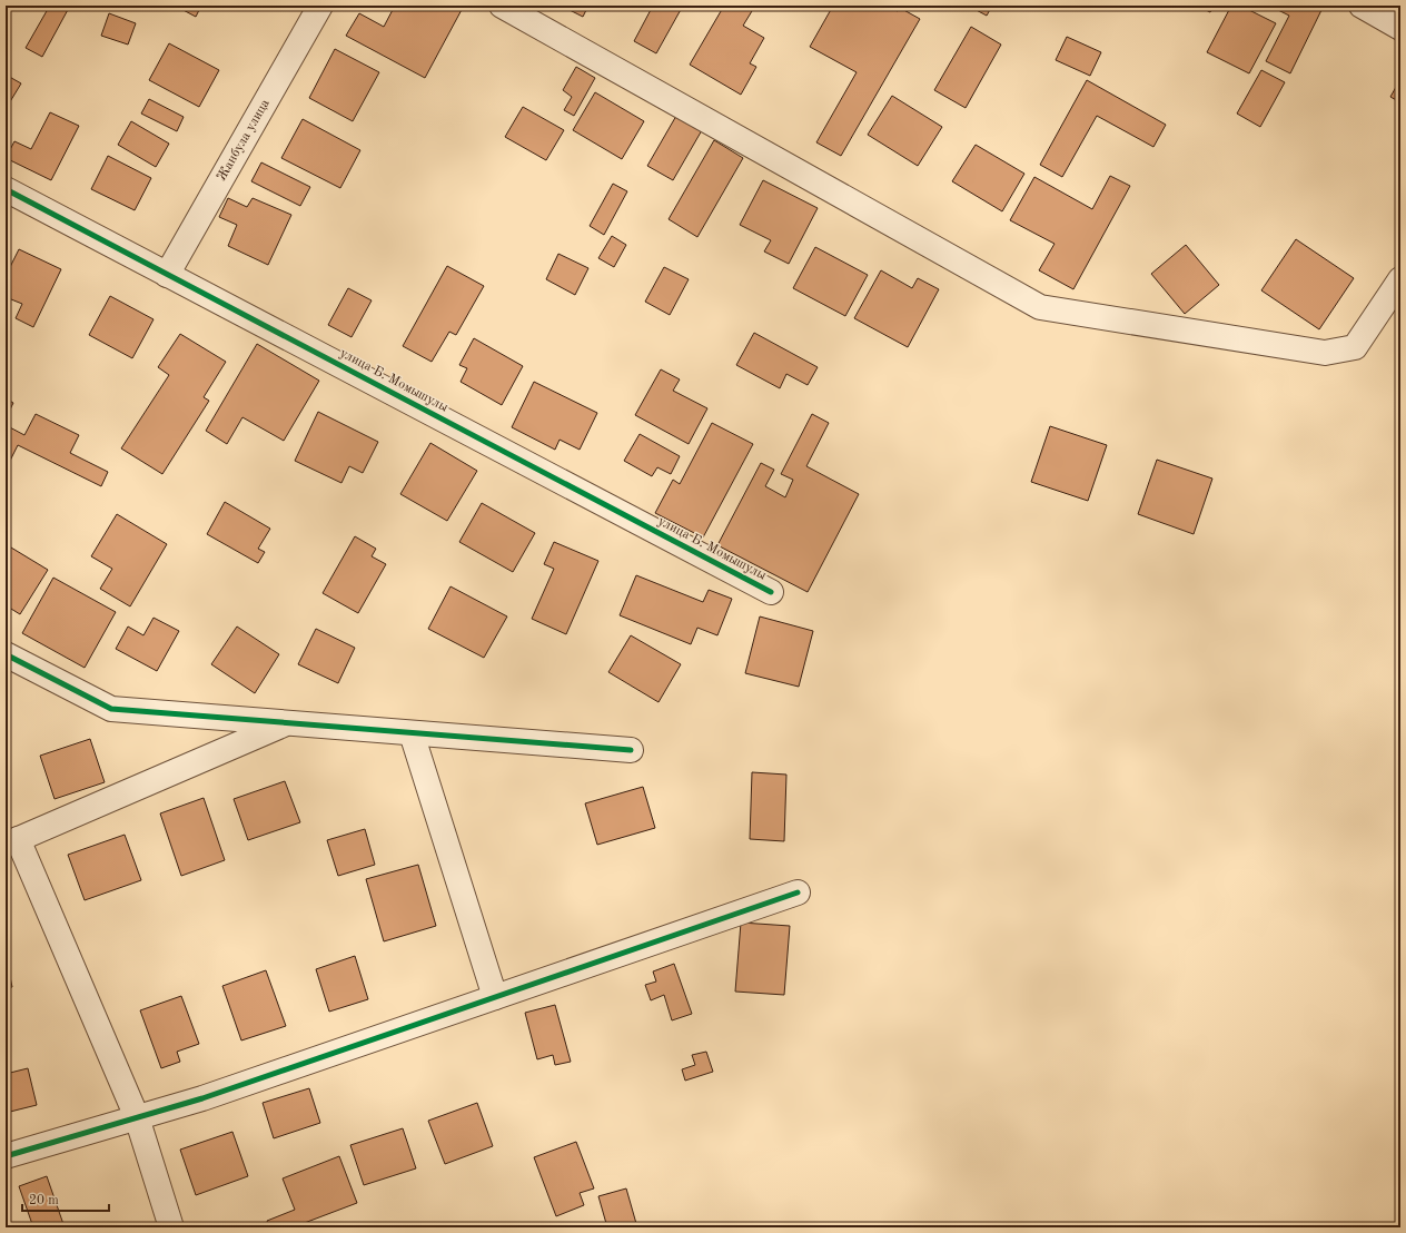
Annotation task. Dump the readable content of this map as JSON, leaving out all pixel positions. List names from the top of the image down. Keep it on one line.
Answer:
{"streets":{"street":["Жанбула улица","улица Б. Момышулы"]},"crossings":[["Жанбула улица","улица Б. Момышулы"]],"scale_bar":"20 m"}
